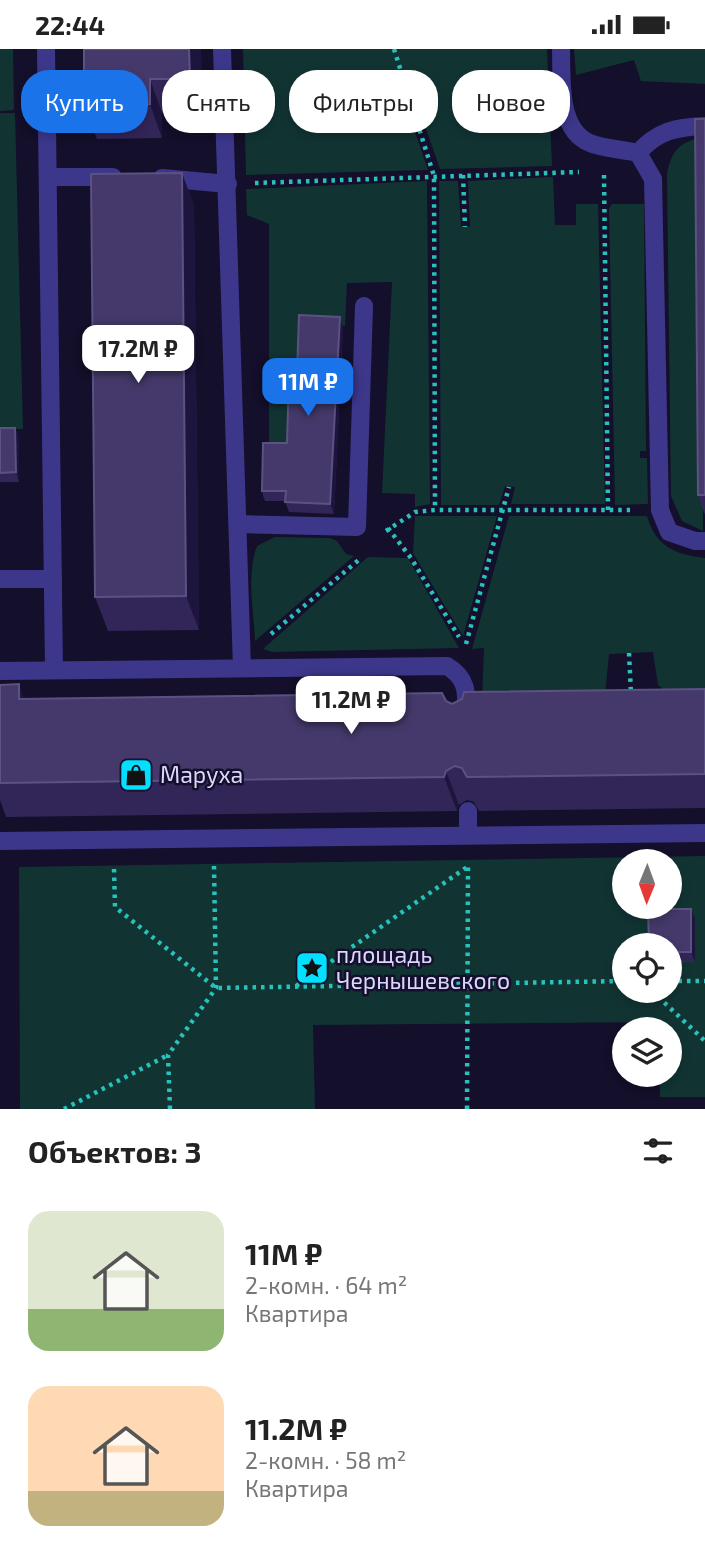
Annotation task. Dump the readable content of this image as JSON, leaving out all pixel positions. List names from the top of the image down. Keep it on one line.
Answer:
{"places":{"shop":["Маруха"],"place":["площадь Чернышевского"]},"north":"bottom","page":{"status":"22:44","chip":["Купить","Снять","Фильтры","Новое"],"price":["17.2M ₽","11M ₽","11.2M ₽"],"heading":"Объектов: 3","list":[{"name":"11M ₽","note":"2-комн. · 64 m² · Квартира"},{"name":"11.2M ₽","note":"2-комн. · 58 m² · Квартира"}]}}
